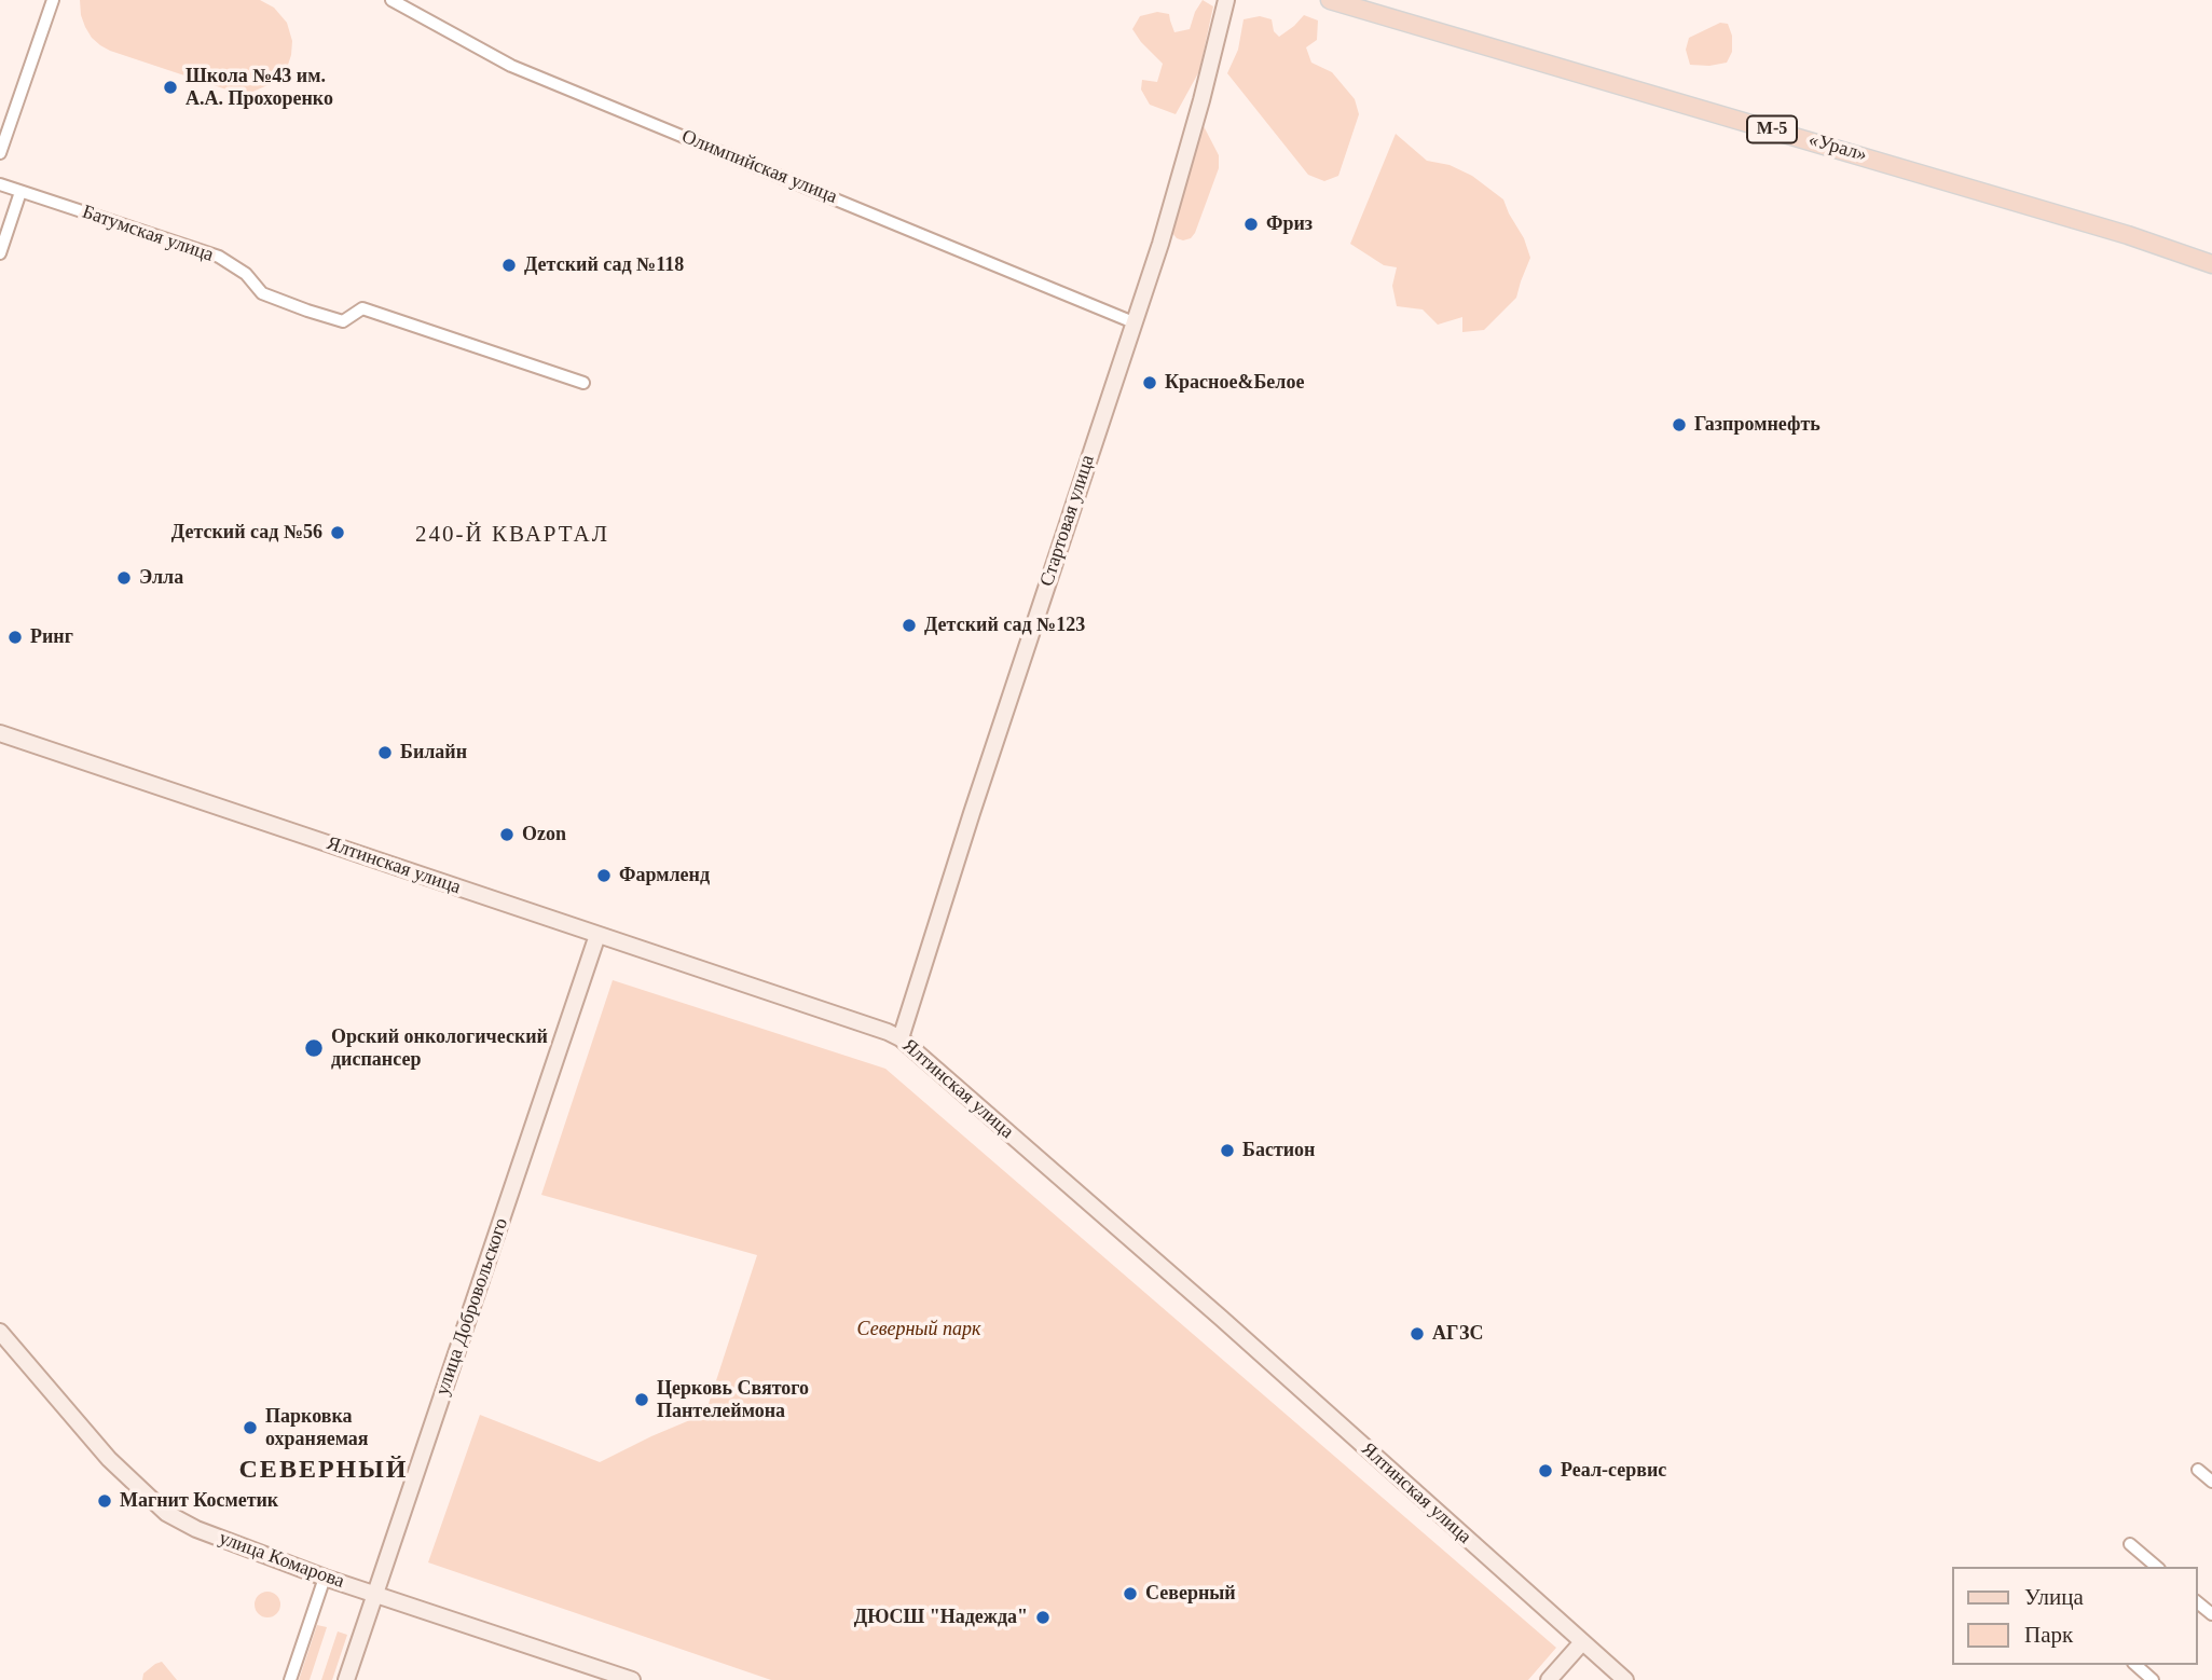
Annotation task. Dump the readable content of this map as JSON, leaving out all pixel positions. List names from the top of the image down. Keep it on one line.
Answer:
{"streets":{"main road":["М-5","«Урал»","Стартовая улица","Ялтинская улица","улица Добровольского","улица Комарова"],"street":["Олимпийская улица","Батумская улица"]},"crossings":[["Олимпийская улица","Стартовая улица"],["Стартовая улица","Ялтинская улица"],["Ялтинская улица","улица Добровольского"],["улица Добровольского","улица Комарова"]],"districts":["240-Й КВАРТАЛ","СЕВЕРНЫЙ"],"parks":["Северный парк"],"places":["Школа №43 им. А.А. Прохоренко","Фриз","Детский сад №118","Красное&Белое","Газпромнефть","Детский сад №56","Элла","Детский сад №123","Ринг","Билайн","Ozon","Фармленд","Орский онкологический диспансер","Бастион","АГЗС","Церковь Святого Пантелеймона","Парковка охраняемая","Реал-сервис","Магнит Косметик","Северный","ДЮСШ \"Надежда\""],"legend":["Улица","Парк"]}
